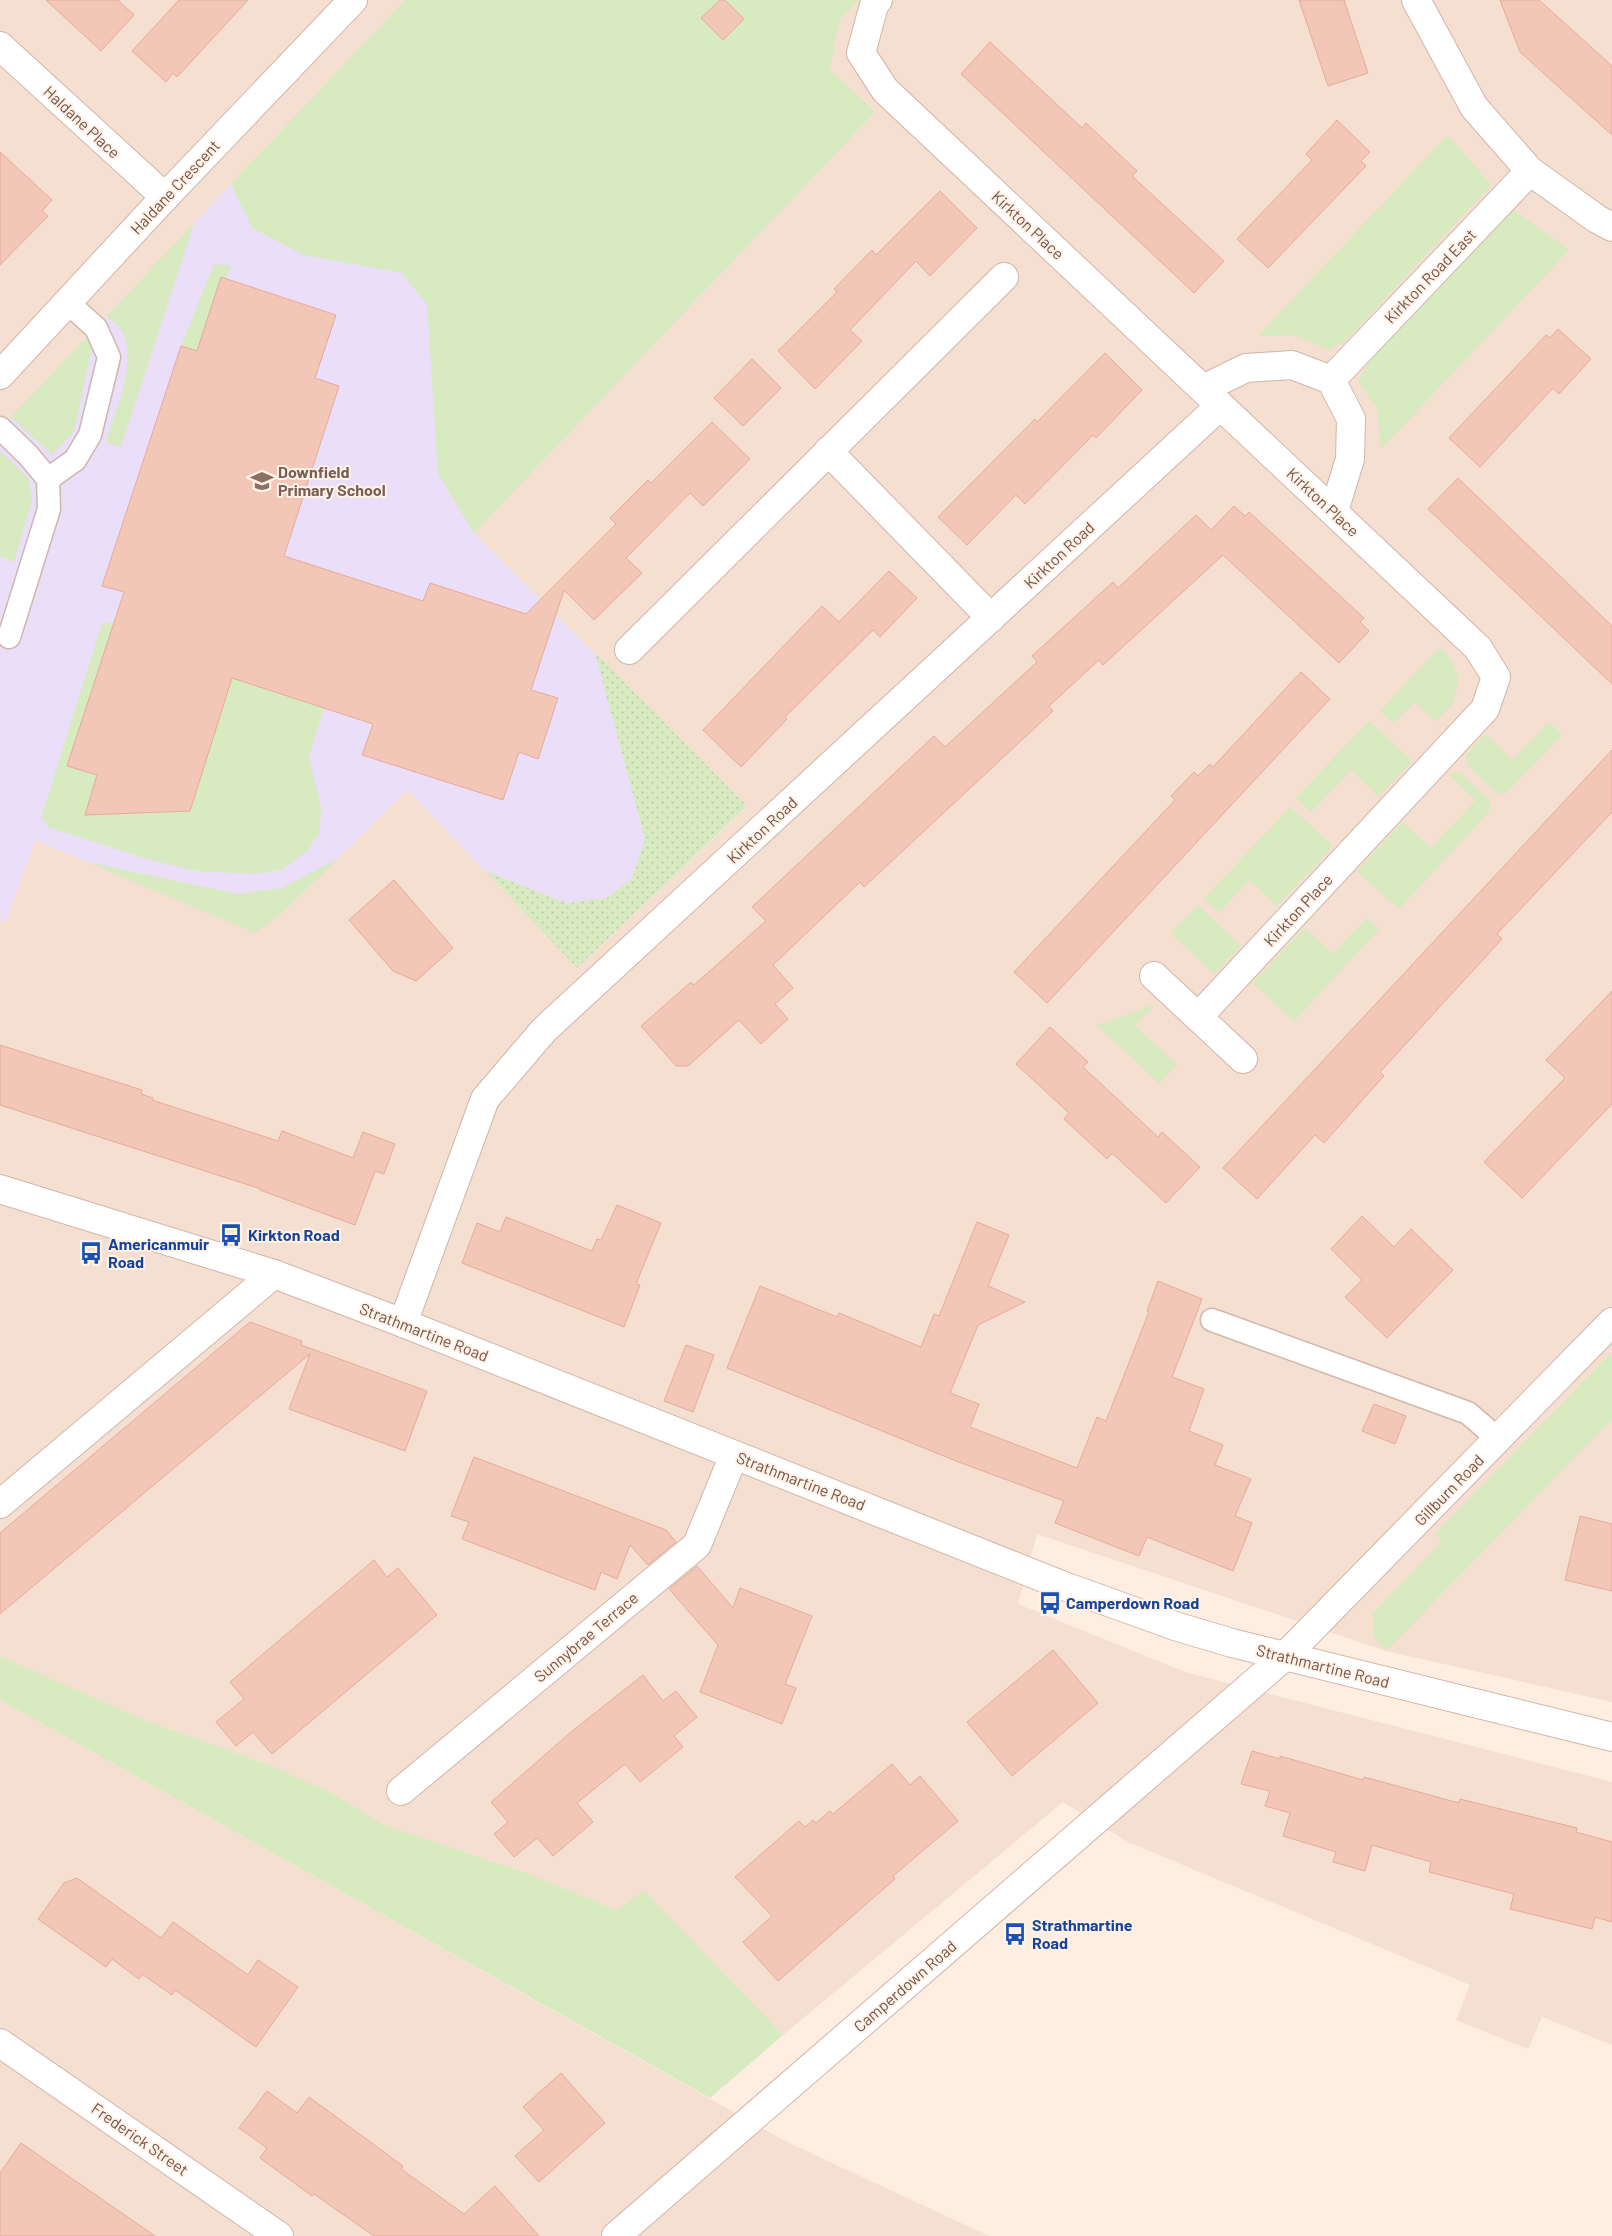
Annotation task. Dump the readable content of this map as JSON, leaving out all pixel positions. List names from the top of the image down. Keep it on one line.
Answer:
{"streets":{"street":["Haldane Place","Haldane Crescent","Kirkton Place","Kirkton Road East","Kirkton Road","Strathmartine Road","Gillburn Road","Sunnybrae Terrace","Camperdown Road","Frederick Street"]},"crossings":[["Haldane Place","Haldane Crescent"],["Kirkton Place","Kirkton Road"],["Kirkton Road","Strathmartine Road"],["Strathmartine Road","Gillburn Road"],["Strathmartine Road","Sunnybrae Terrace"],["Strathmartine Road","Camperdown Road"],["Gillburn Road","Camperdown Road"]],"places":{"school or university":["Downfield Primary School"],"bus stop":["Kirkton Road","Americanmuir Road","Camperdown Road","Strathmartine Road"]}}
